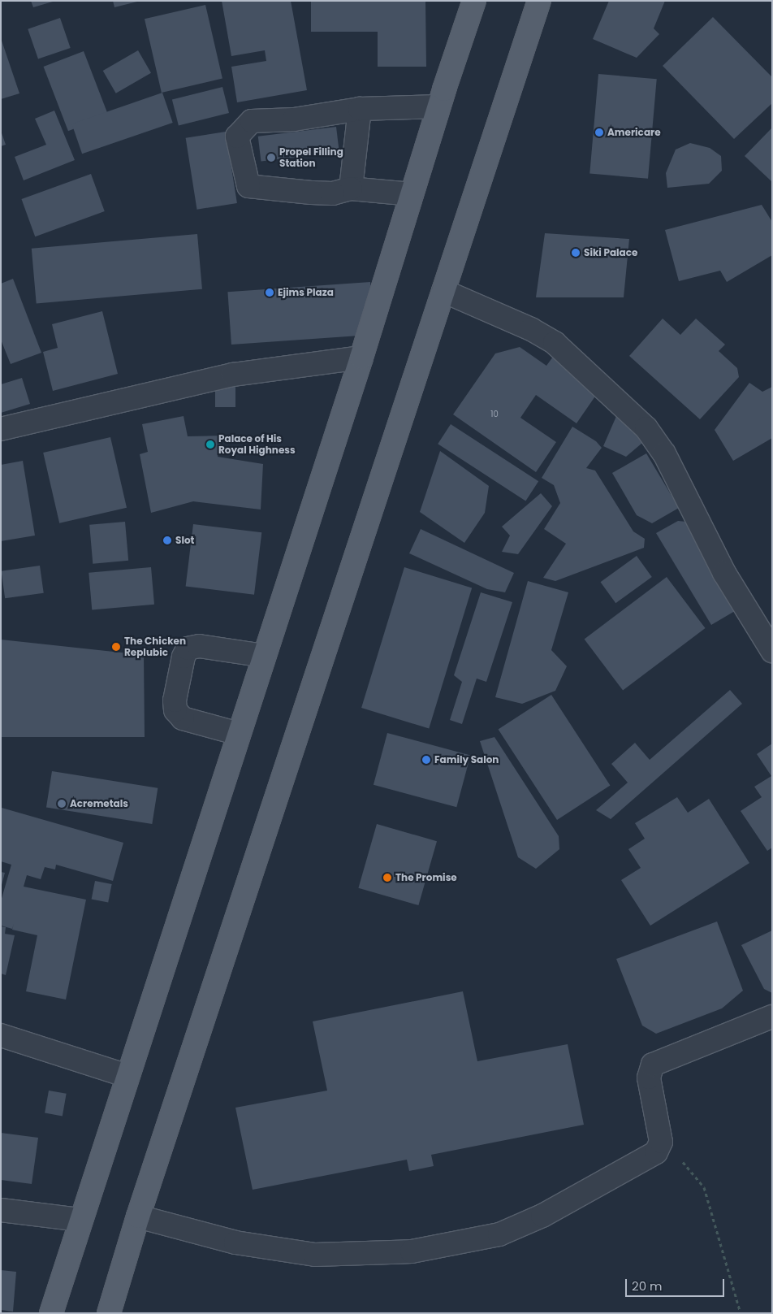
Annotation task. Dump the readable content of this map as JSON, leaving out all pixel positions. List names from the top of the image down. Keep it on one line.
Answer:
{"places":["Americare","Propel Filling Station","Siki Palace","Ejims Plaza","Palace of His Royal Highness","Slot","The Chicken Replubic","Family Salon","Acremetals","The Promise"],"house_numbers":["10"],"scale_bar":"20 m"}
